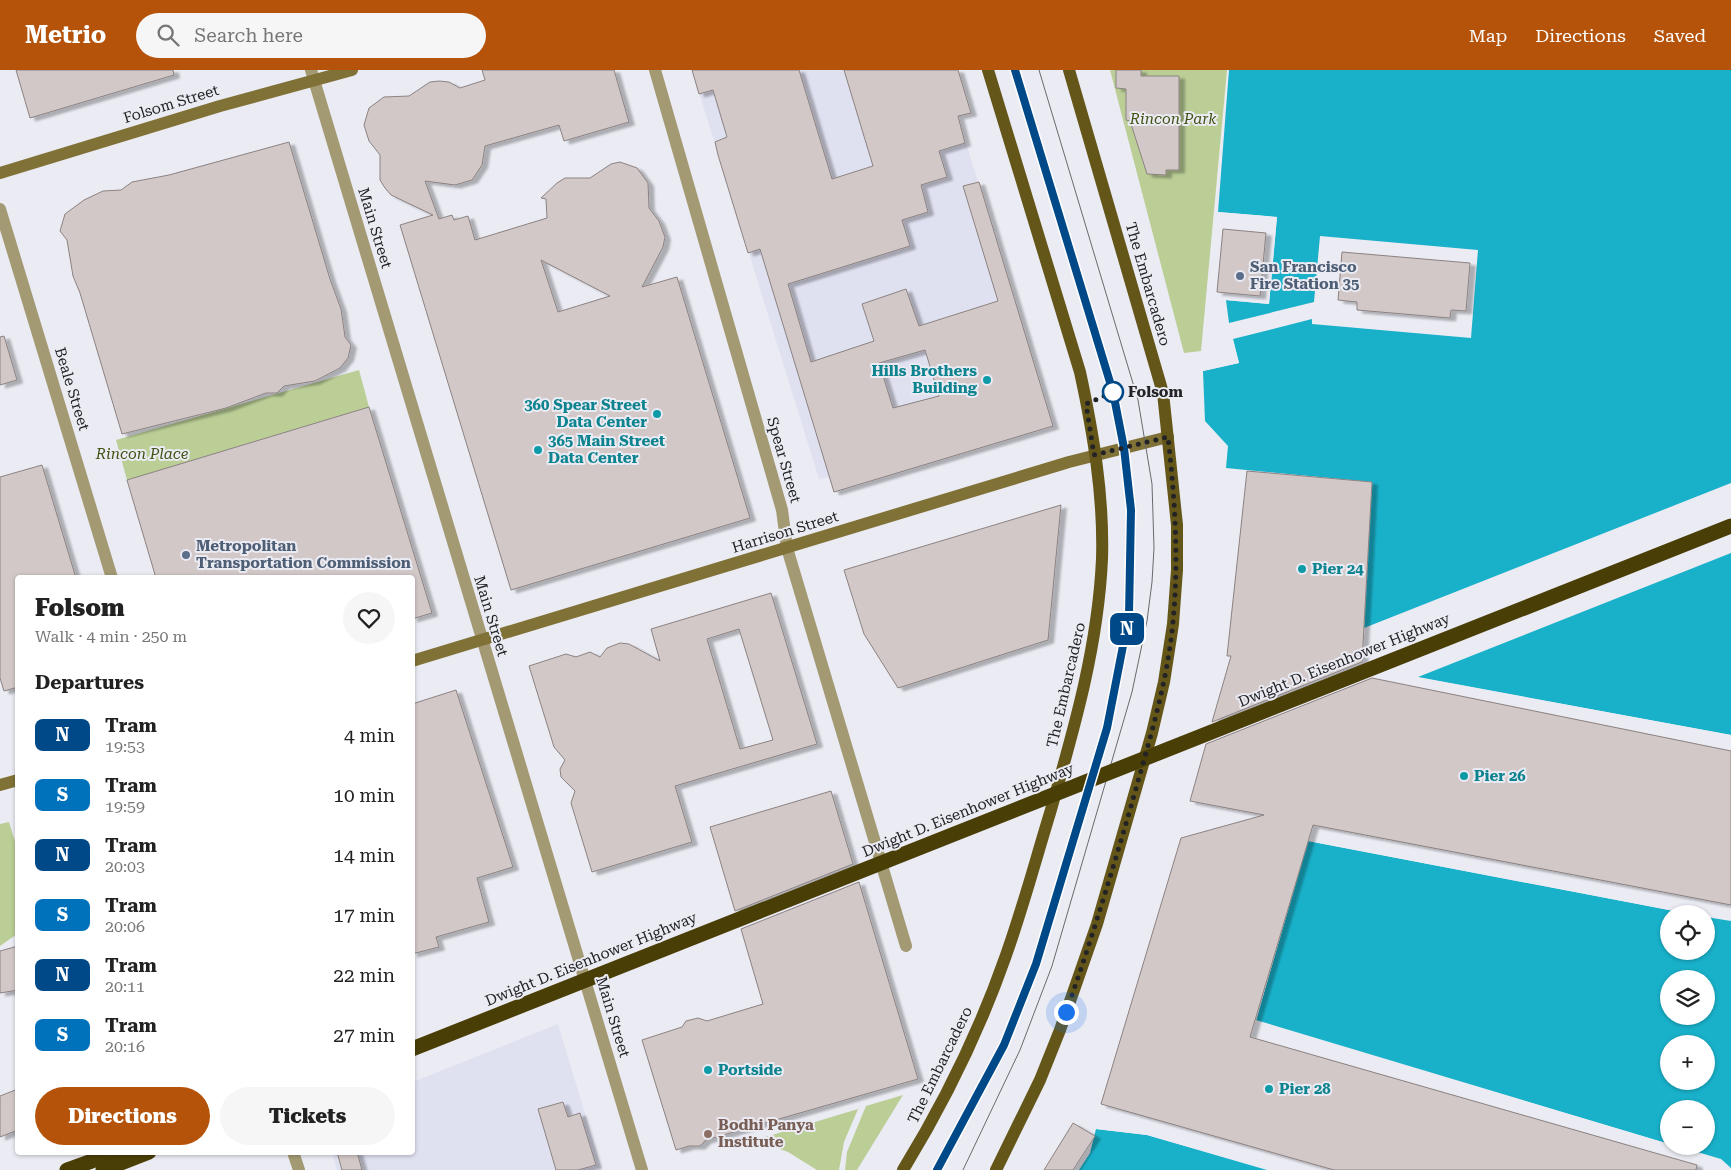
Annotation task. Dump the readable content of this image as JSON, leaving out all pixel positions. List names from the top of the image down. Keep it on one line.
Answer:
{"streets":{"highway":["Dwight D. Eisenhower Highway"],"main road":["Folsom Street","The Embarcadero","Harrison Street"],"street":["Main Street","Beale Street","Spear Street"]},"crossings":[["Folsom Street","Main Street"],["Main Street","Harrison Street"],["The Embarcadero","Harrison Street"],["Spear Street","Harrison Street"]],"parks":["Rincon Park","Rincon Place"],"places":["San Francisco Fire Station 35","Hills Brothers Building","Folsom","360 Spear Street Data Center","365 Main Street Data Center","Metropolitan Transportation Commission","Pier 24","Pier 26","Portside","Pier 28","Bodhi Panya Institute"],"lines":["tram line N"],"page":{"header":"Metrio","search":"Search here","nav":["Map","Directions","Saved"],"on_map":"N","heading":[["Folsom","Walk · 4 min · 250 m"],"Departures"],"list":[{"mark":"N","name":"Tram","note":"19:53","value":"4 min"},{"mark":"S","name":"Tram","note":"19:59","value":"10 min"},{"mark":"N","name":"Tram","note":"20:03","value":"14 min"},{"mark":"S","name":"Tram","note":"20:06","value":"17 min"},{"mark":"N","name":"Tram","note":"20:11","value":"22 min"},{"mark":"S","name":"Tram","note":"20:16","value":"27 min"}],"map_buttons":["+","−"],"buttons":["Directions","Tickets"]}}
